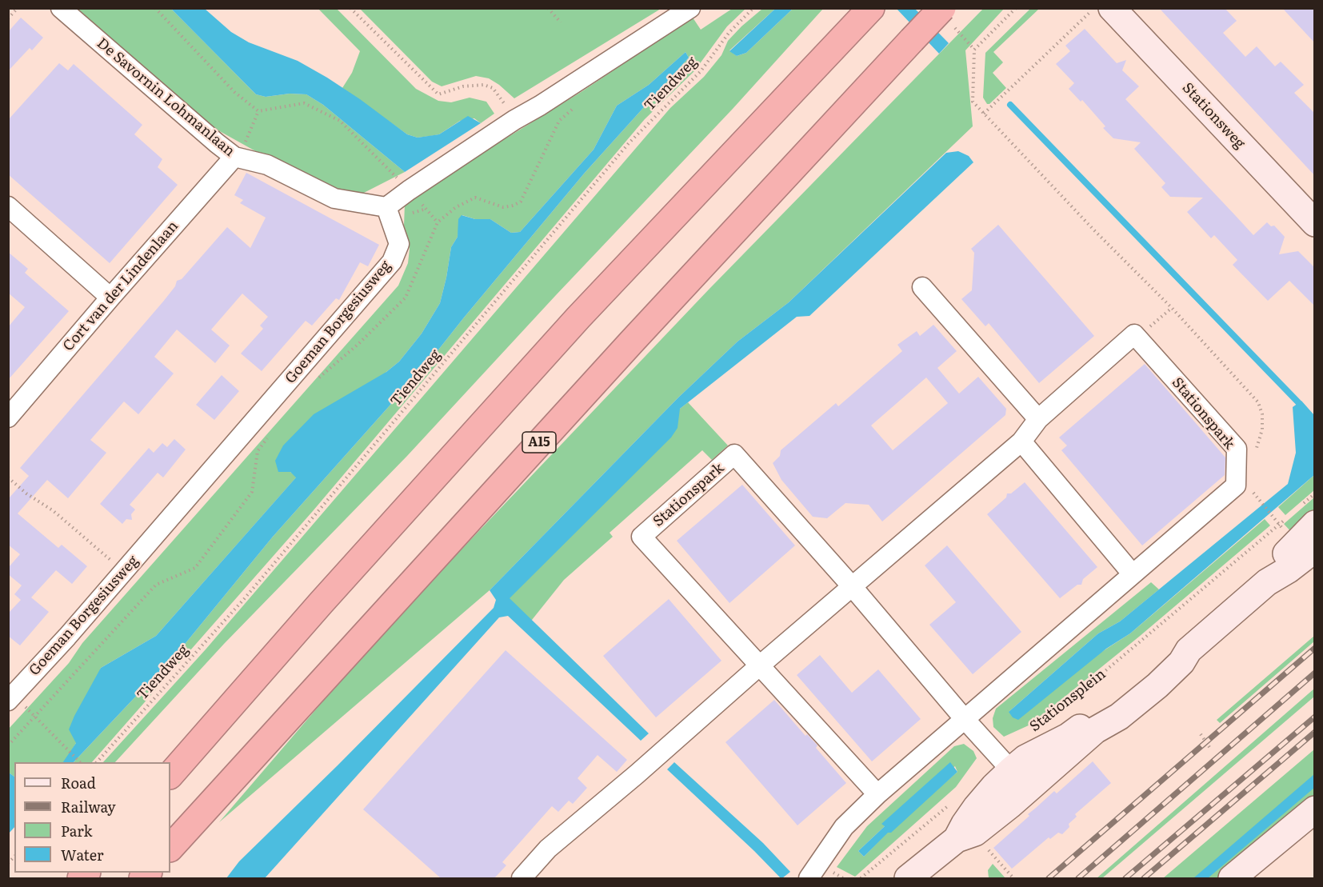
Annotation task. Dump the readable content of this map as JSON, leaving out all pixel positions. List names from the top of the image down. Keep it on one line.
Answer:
{"streets":{"highway":["A15"],"main road":["Stationsweg","Stationsplein"],"street":["De Savornin Lohmanlaan","Cort van der Lindenlaan","Goeman Borgesiusweg","Stationspark"],"path":["Tiendweg"]},"crossings":[["De Savornin Lohmanlaan","Cort van der Lindenlaan"],["De Savornin Lohmanlaan","Goeman Borgesiusweg"],["Stationspark","Stationsplein"]],"legend":["Road","Railway","Park","Water"]}
